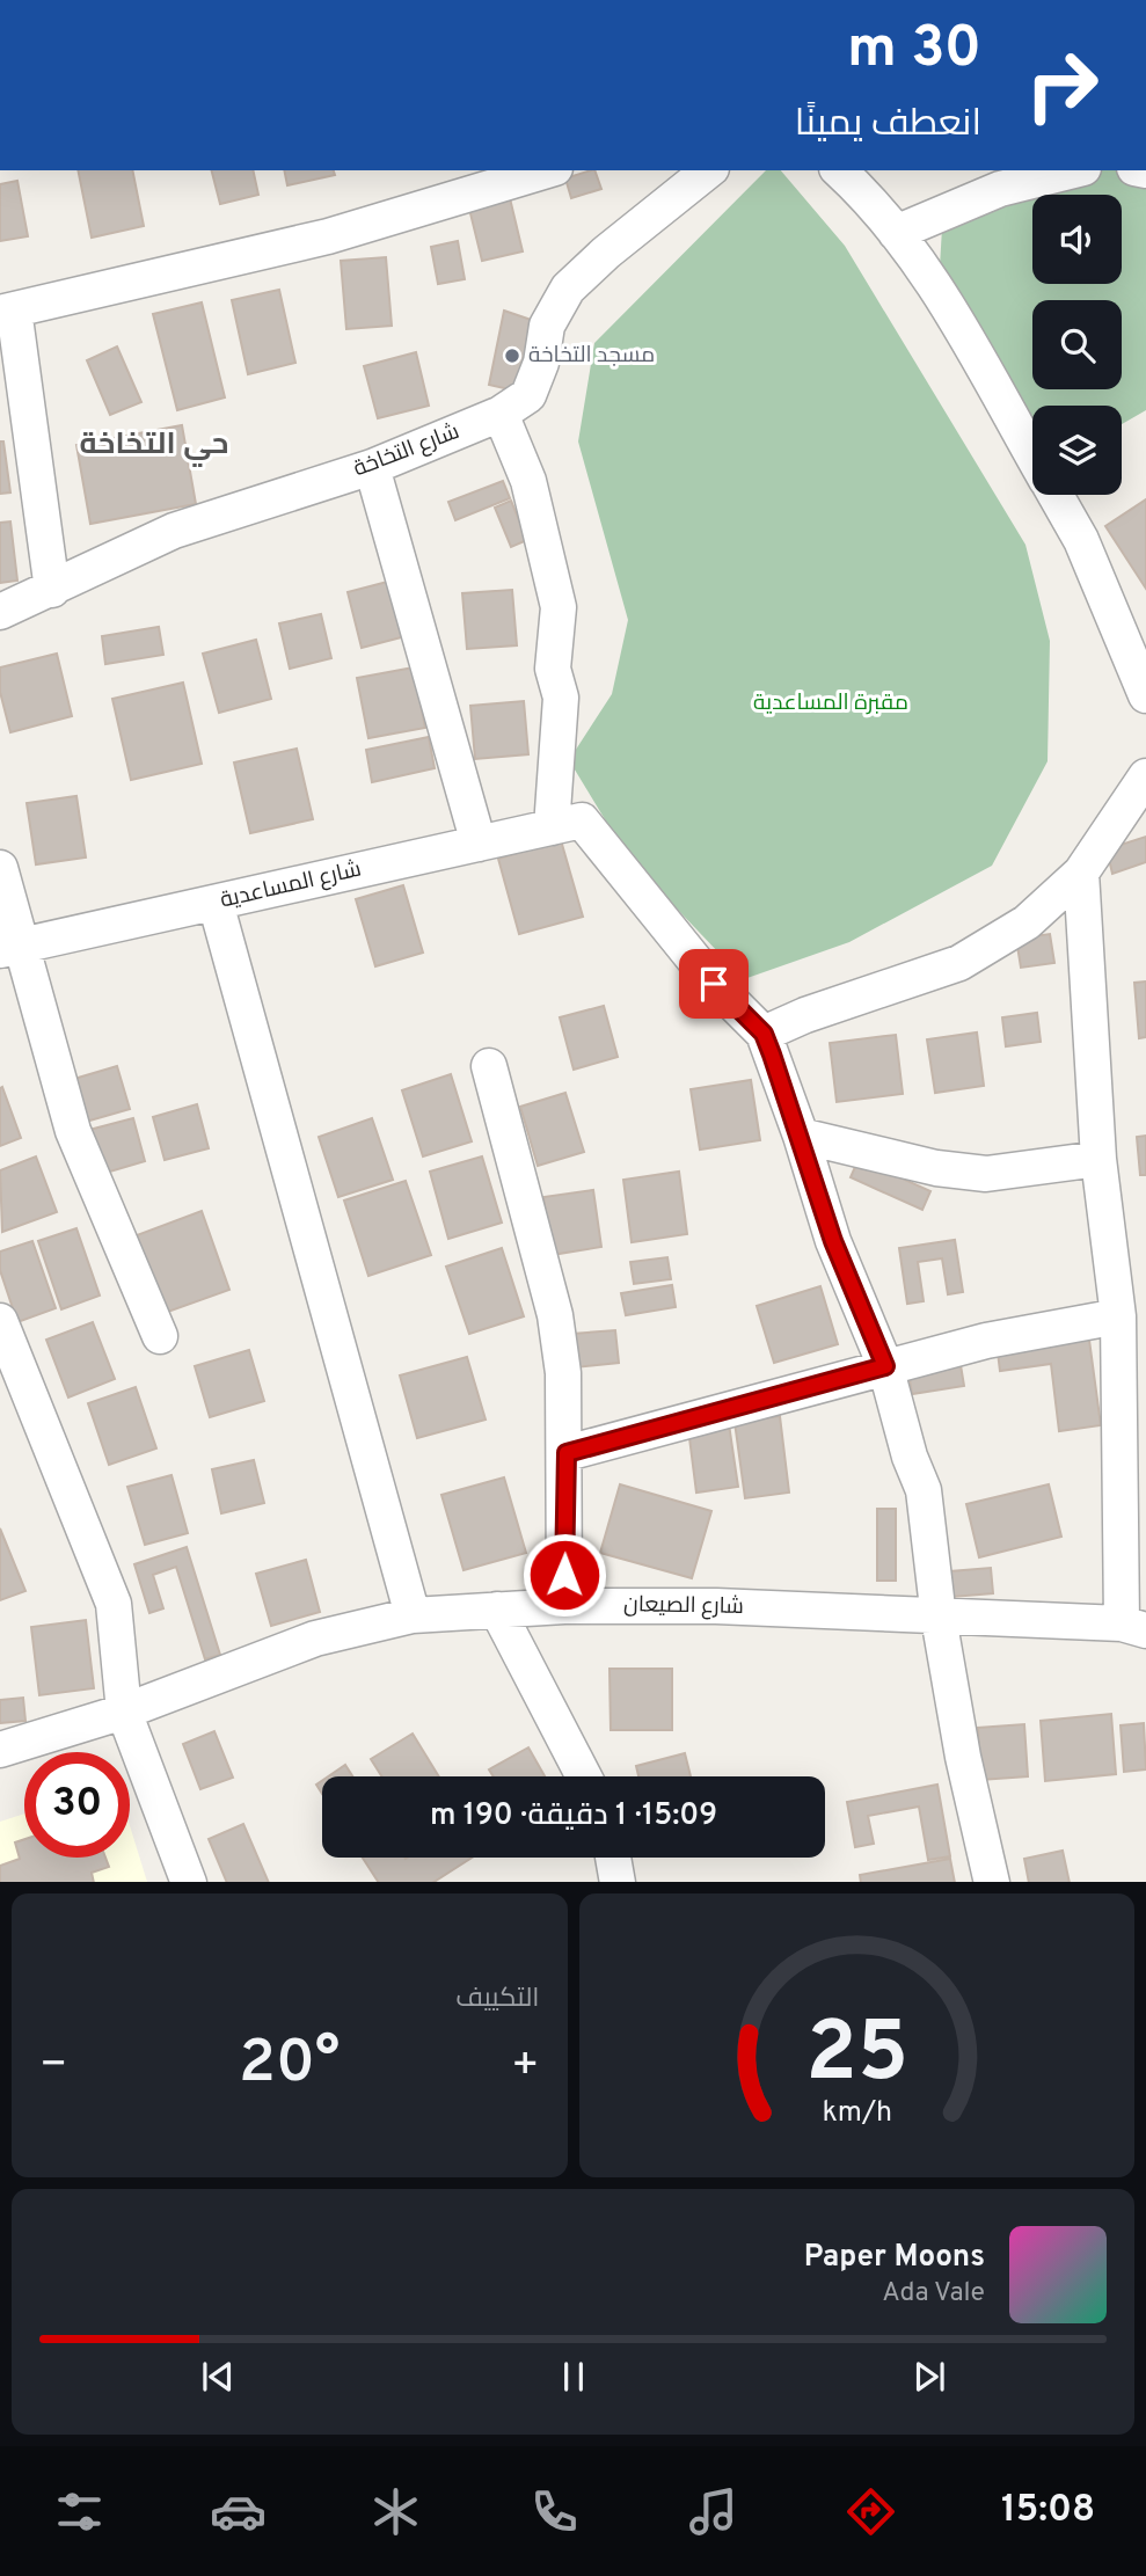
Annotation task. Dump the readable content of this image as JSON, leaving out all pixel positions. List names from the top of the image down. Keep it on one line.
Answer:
{"streets":{"street":["شارع التخاخة","شارع المساعدية","شارع الصيعان"]},"districts":["حي التخاخة"],"parks":["مقبرة المساعدية"],"places":["مسجد التخاخة"],"page":{"turn":["30 m","انعطف يمينًا"],"limit":"30","trip":"15:09 · 1 دقيقة · 190 m","tile":"التكييف","heat":["−","20°","+"],"song":["Paper Moons","Ada Vale"],"tabs":"15:08","gauge":["25","km/h"]}}
